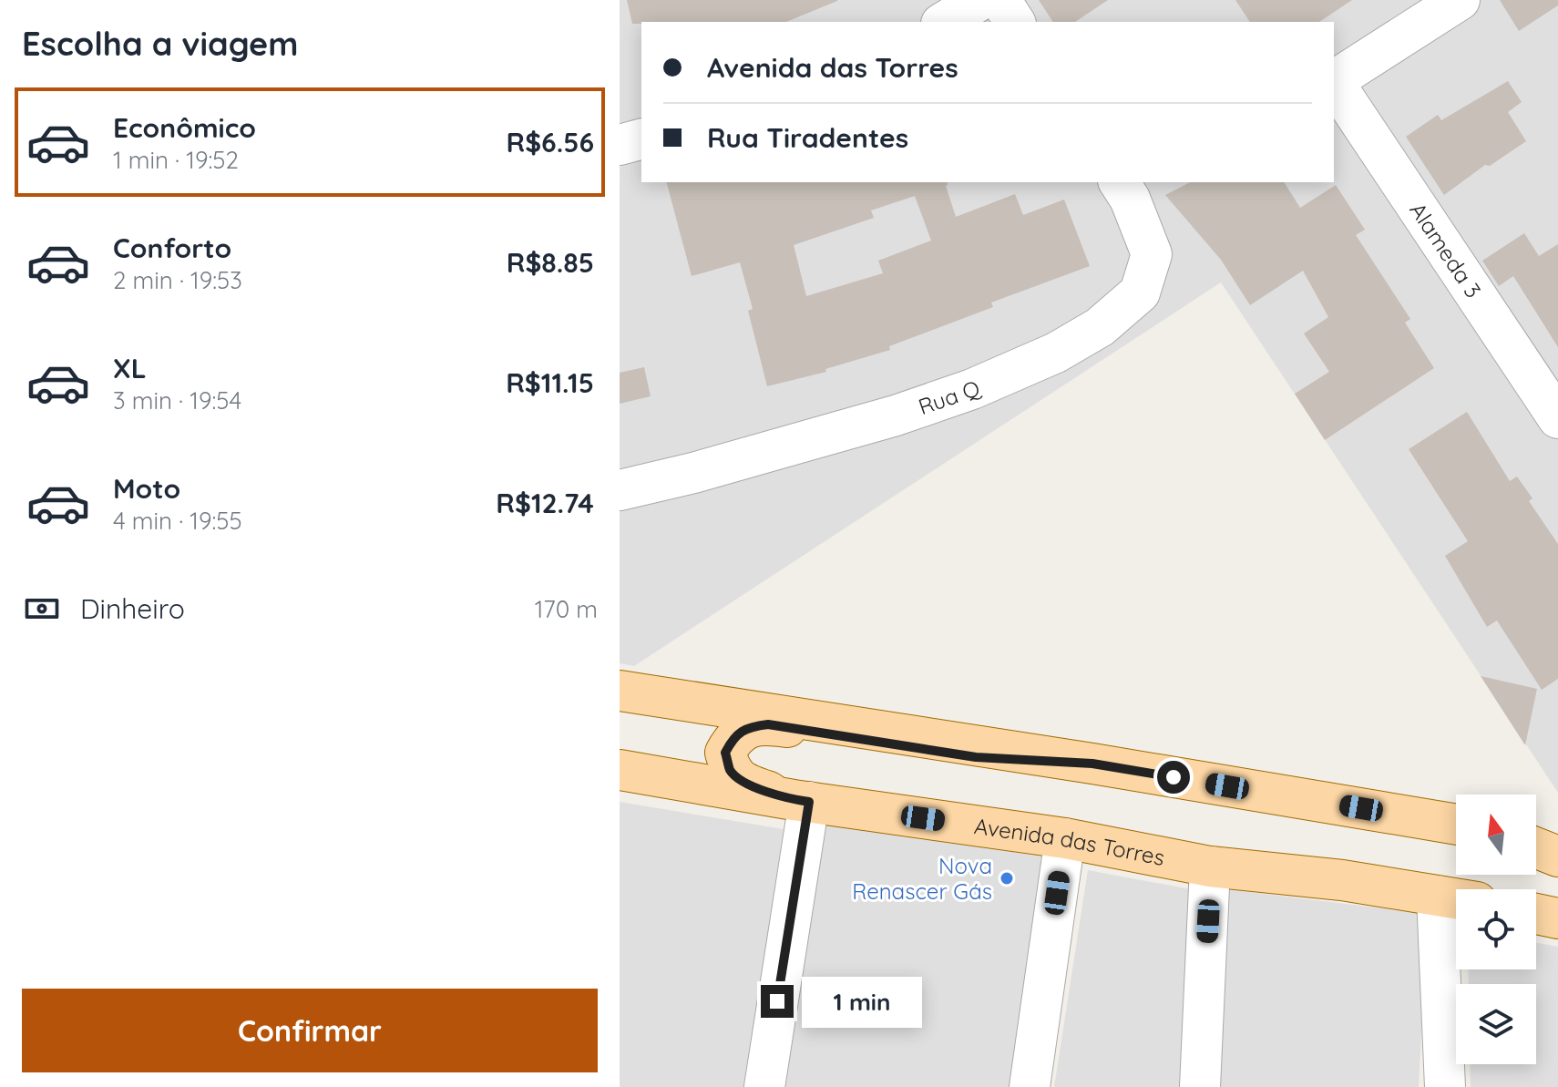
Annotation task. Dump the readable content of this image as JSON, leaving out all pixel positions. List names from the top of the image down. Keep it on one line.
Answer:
{"streets":{"main road":["Avenida das Torres"],"street":["Alameda 3","Rua Q"]},"places":["Nova Renascer Gás"],"north":"top","page":{"heading":"Escolha a viagem","banner":["Avenida das Torres","Rua Tiradentes"],"list":[{"name":"Econômico","note":"1 min · 19:52","value":"R$6.56"},{"name":"Conforto","note":"2 min · 19:53","value":"R$8.85"},{"name":"XL","note":"3 min · 19:54","value":"R$11.15"},{"name":"Moto","note":"4 min · 19:55","value":"R$12.74"}],"pay":["Dinheiro","170 m"],"buttons":"Confirmar","bubble":"1 min"}}
